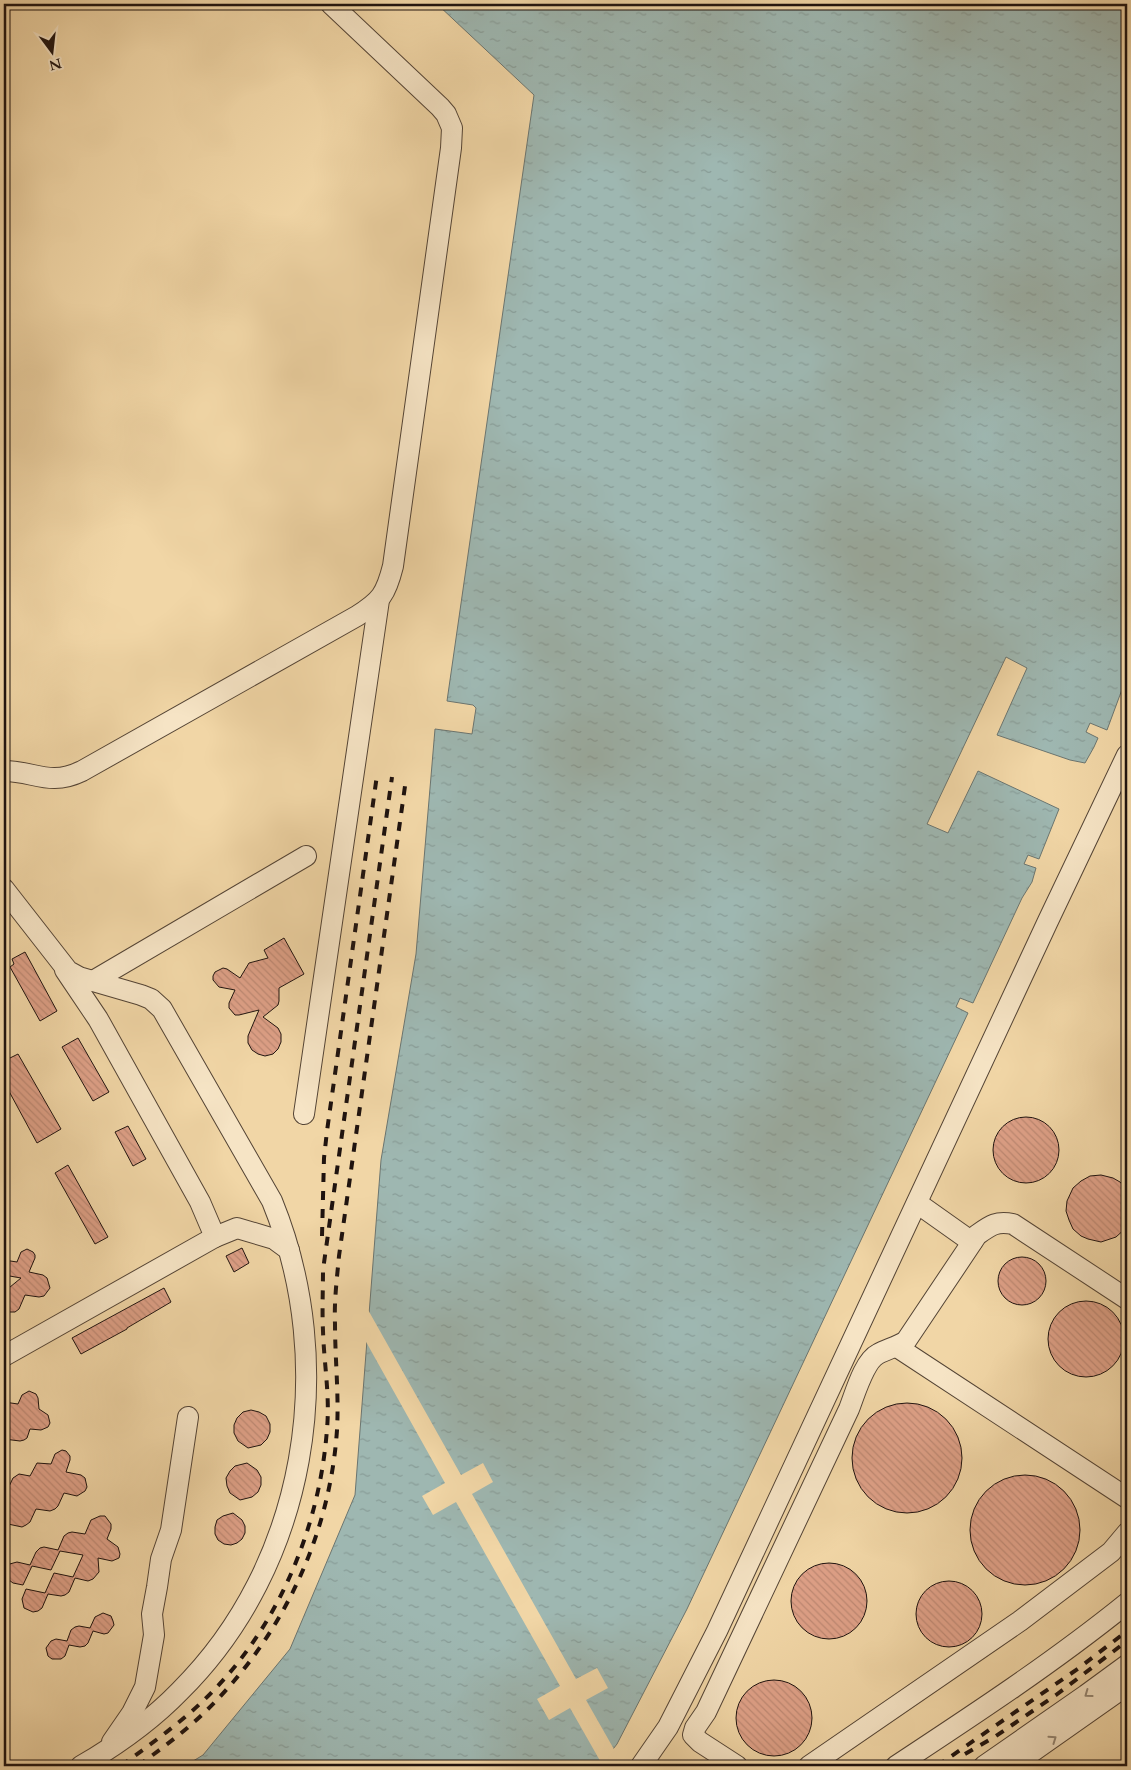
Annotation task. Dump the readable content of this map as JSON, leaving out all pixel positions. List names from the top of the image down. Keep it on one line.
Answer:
{"north":"bottom"}
